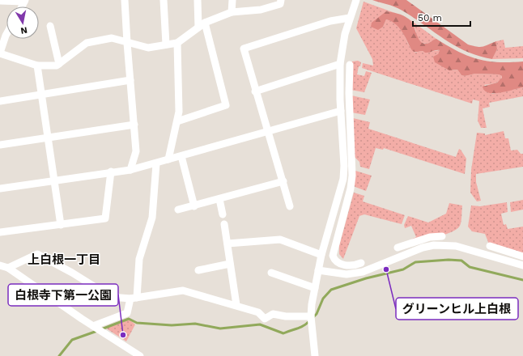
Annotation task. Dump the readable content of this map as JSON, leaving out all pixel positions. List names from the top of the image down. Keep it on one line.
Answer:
{"districts":["上白根一丁目"],"places":["グリーンヒル上白根","白根寺下第一公園"],"scale_bar":"50 m","north":"bottom"}
